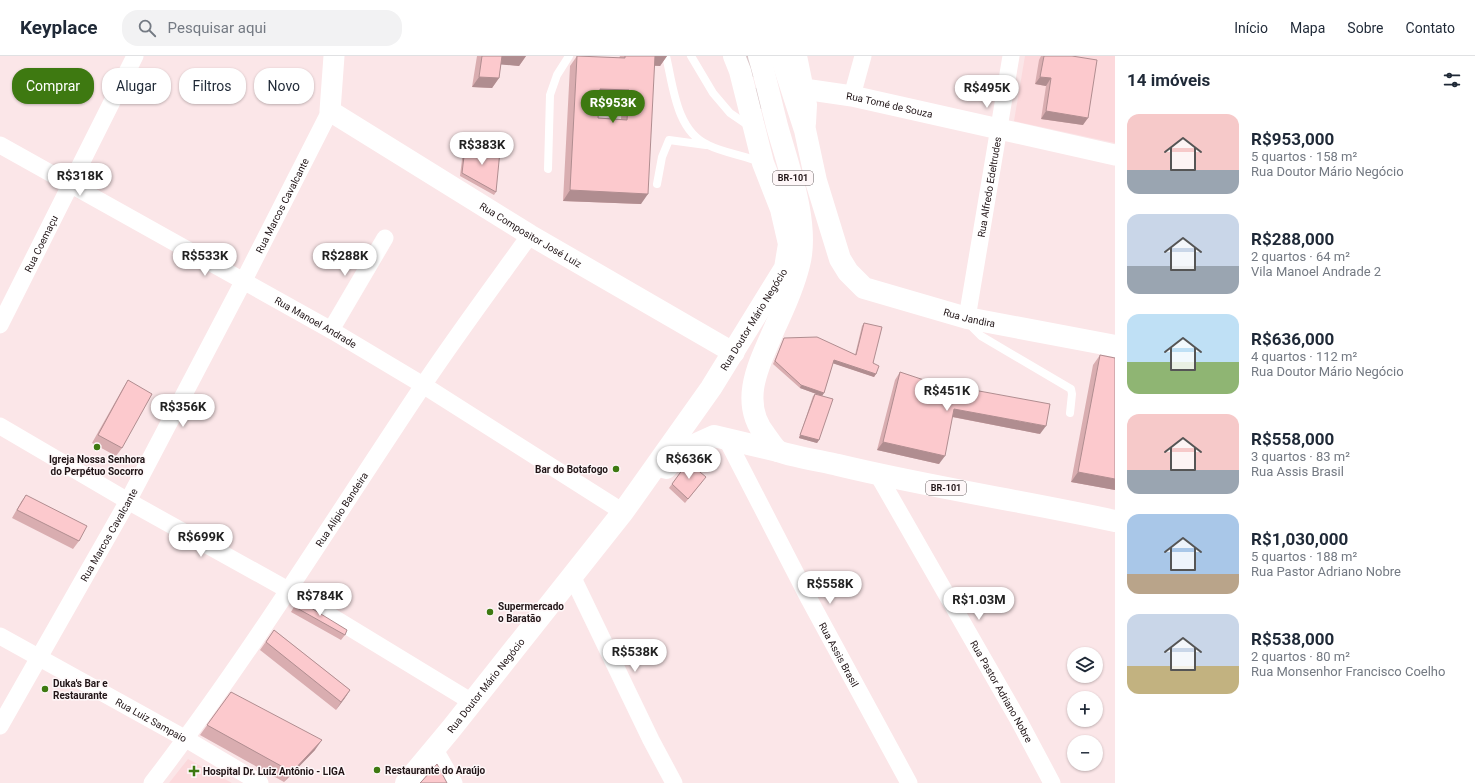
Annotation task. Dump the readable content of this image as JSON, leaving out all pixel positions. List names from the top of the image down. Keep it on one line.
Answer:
{"streets":{"main road":["BR-101","Rua Jandira","Rua Doutor Mário Negócio"],"street":["Rua Tomé de Souza","Rua Alfredo Edeltrudes","Rua Marcos Cavalcante","Rua Compositor José Luiz","Rua Coemaçu","Rua Manoel Andrade","Rua Alípio Bandeira","Rua Assis Brasil","Rua Pastor Adriano Nobre","Rua Luiz Sampaio"]},"crossings":[["Rua Tomé de Souza","Rua Alfredo Edeltrudes"],["BR-101","Rua Jandira"],["BR-101","Rua Doutor Mário Negócio"],["BR-101","Rua Pastor Adriano Nobre"],["Rua Alfredo Edeltrudes","Rua Jandira"],["Rua Marcos Cavalcante","Rua Compositor José Luiz"],["Rua Marcos Cavalcante","Rua Manoel Andrade"],["Rua Marcos Cavalcante","Rua Luiz Sampaio"],["Rua Compositor José Luiz","Rua Doutor Mário Negócio"],["Rua Compositor José Luiz","Rua Alípio Bandeira"],["Rua Coemaçu","Rua Manoel Andrade"],["Rua Doutor Mário Negócio","Rua Manoel Andrade"],["Rua Doutor Mário Negócio","Rua Assis Brasil"],["Rua Manoel Andrade","Rua Alípio Bandeira"],["Rua Alípio Bandeira","Rua Luiz Sampaio"]],"places":{"other":["Igreja Nossa Senhora do Perpétuo Socorro","Bar do Botafogo","Supermercado o Baratão","Duka's Bar e Restaurante","Restaurante do Araújo"],"health":["Hospital Dr. Luiz Antônio - LIGA"]},"page":{"header":"Keyplace","search":"Pesquisar aqui","nav":["Início","Mapa","Sobre","Contato"],"heading":"14 imóveis","chip":["Comprar","Alugar","Filtros","Novo"],"price":["R$495K","R$953K","R$383K","R$318K","R$533K","R$288K","R$451K","R$356K","R$636K","R$699K","R$558K","R$784K","R$1.03M","R$538K"],"list":[{"name":"R$953,000","note":"5 quartos · 158 m² · Rua Doutor Mário Negócio"},{"name":"R$288,000","note":"2 quartos · 64 m² · Vila Manoel Andrade 2"},{"name":"R$636,000","note":"4 quartos · 112 m² · Rua Doutor Mário Negócio"},{"name":"R$558,000","note":"3 quartos · 83 m² · Rua Assis Brasil"},{"name":"R$1,030,000","note":"5 quartos · 188 m² · Rua Pastor Adriano Nobre"},{"name":"R$538,000","note":"2 quartos · 80 m² · Rua Monsenhor Francisco Coelho"}],"map_buttons":["+","−"]}}
